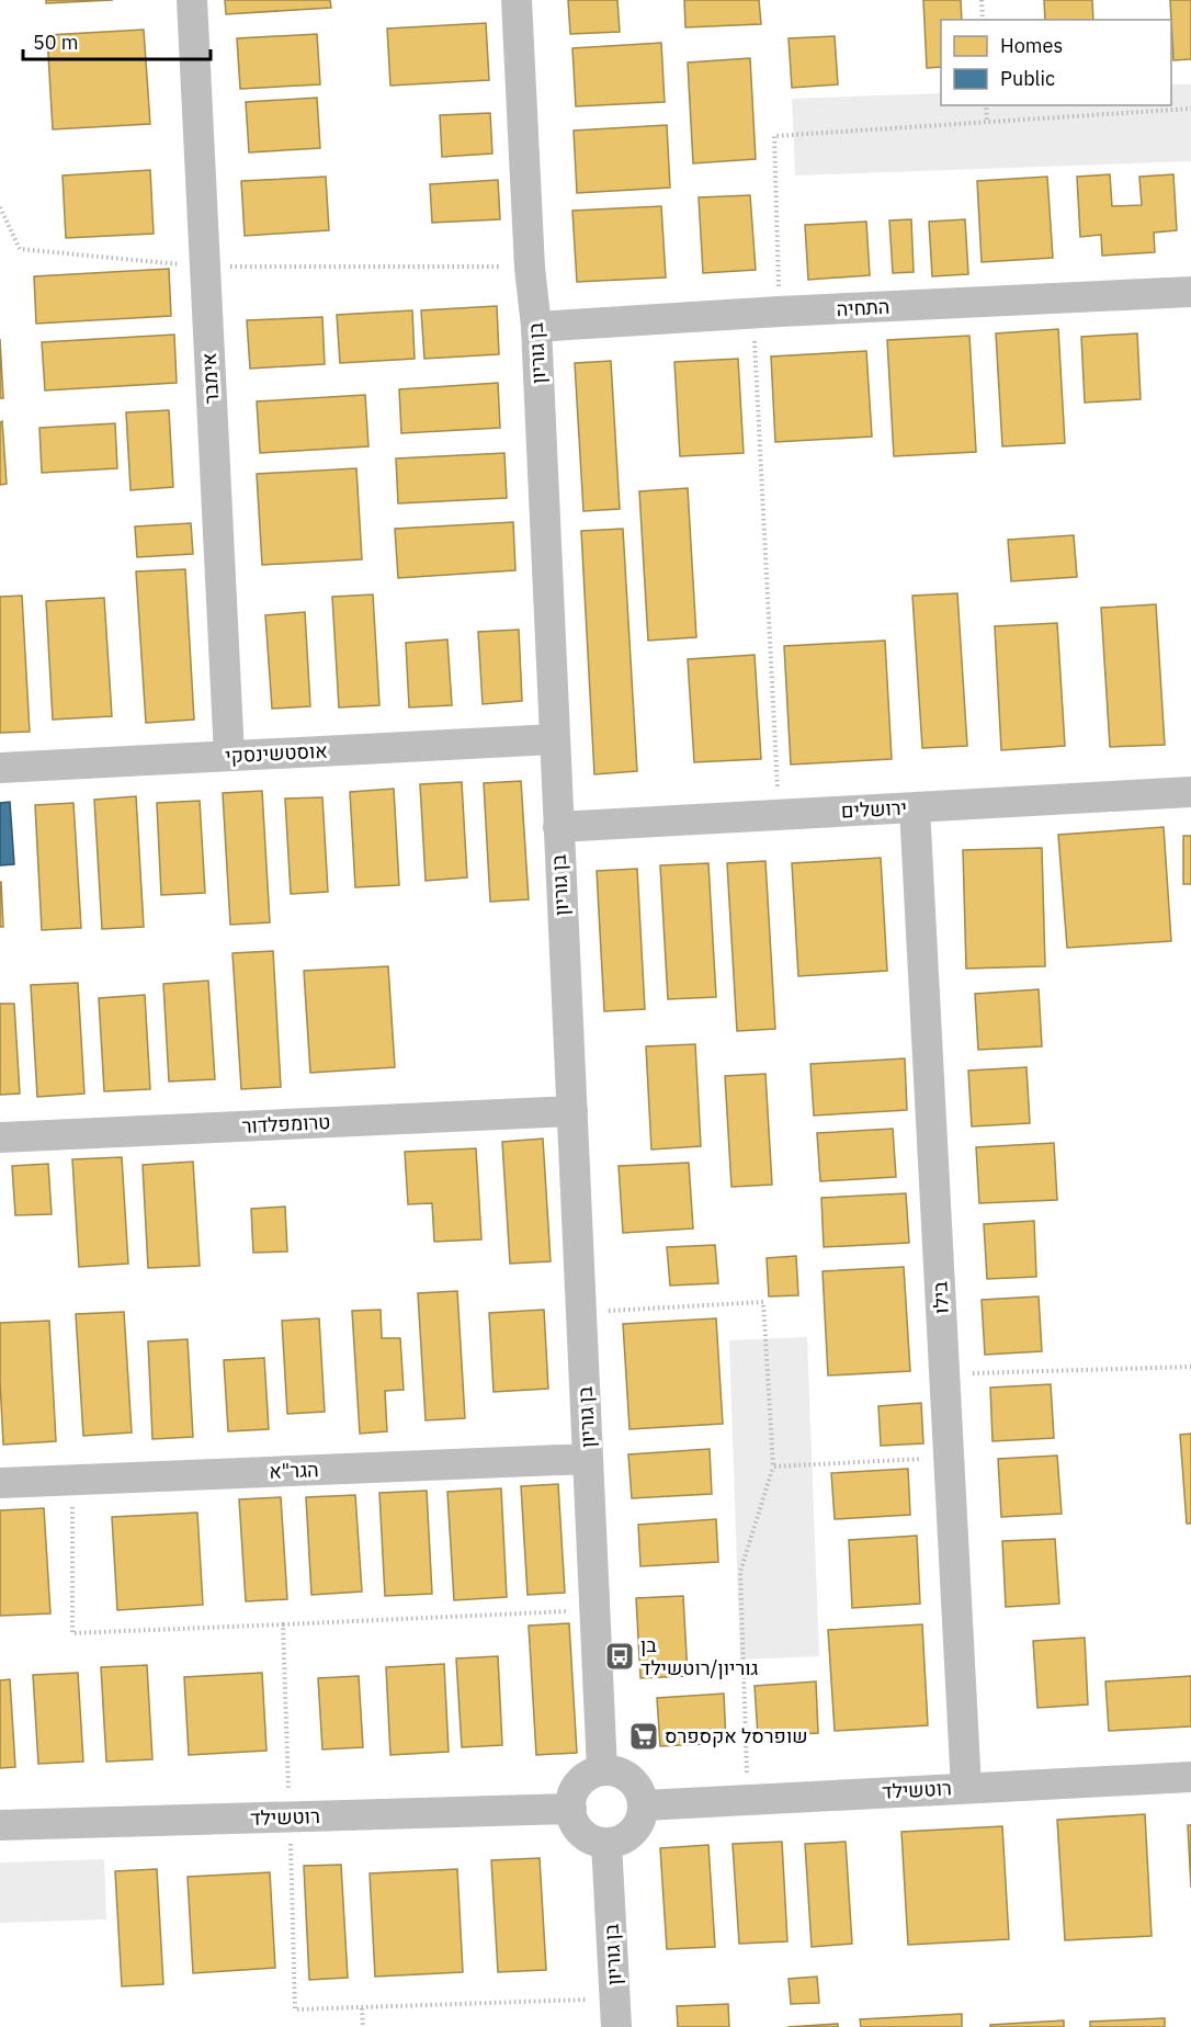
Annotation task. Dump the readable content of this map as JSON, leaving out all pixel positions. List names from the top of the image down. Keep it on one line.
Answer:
{"streets":{"street":["התחיה","בן גוריון","אימבר","אוסטשינסקי","ירושלים","טרומפלדור","בילו","הגר\"א","רוטשילד"]},"crossings":[["התחיה","בן גוריון"],["בן גוריון","אוסטשינסקי"],["בן גוריון","ירושלים"],["בן גוריון","טרומפלדור"],["בן גוריון","הגר\"א"],["בן גוריון","רוטשילד"],["אימבר","אוסטשינסקי"],["ירושלים","בילו"],["בילו","רוטשילד"]],"places":{"bus stop":["בן גוריון/רוטשילד"],"supermarket":["שופרסל אקספרס"]},"legend":["Homes","Public"],"scale_bar":"50 m"}
